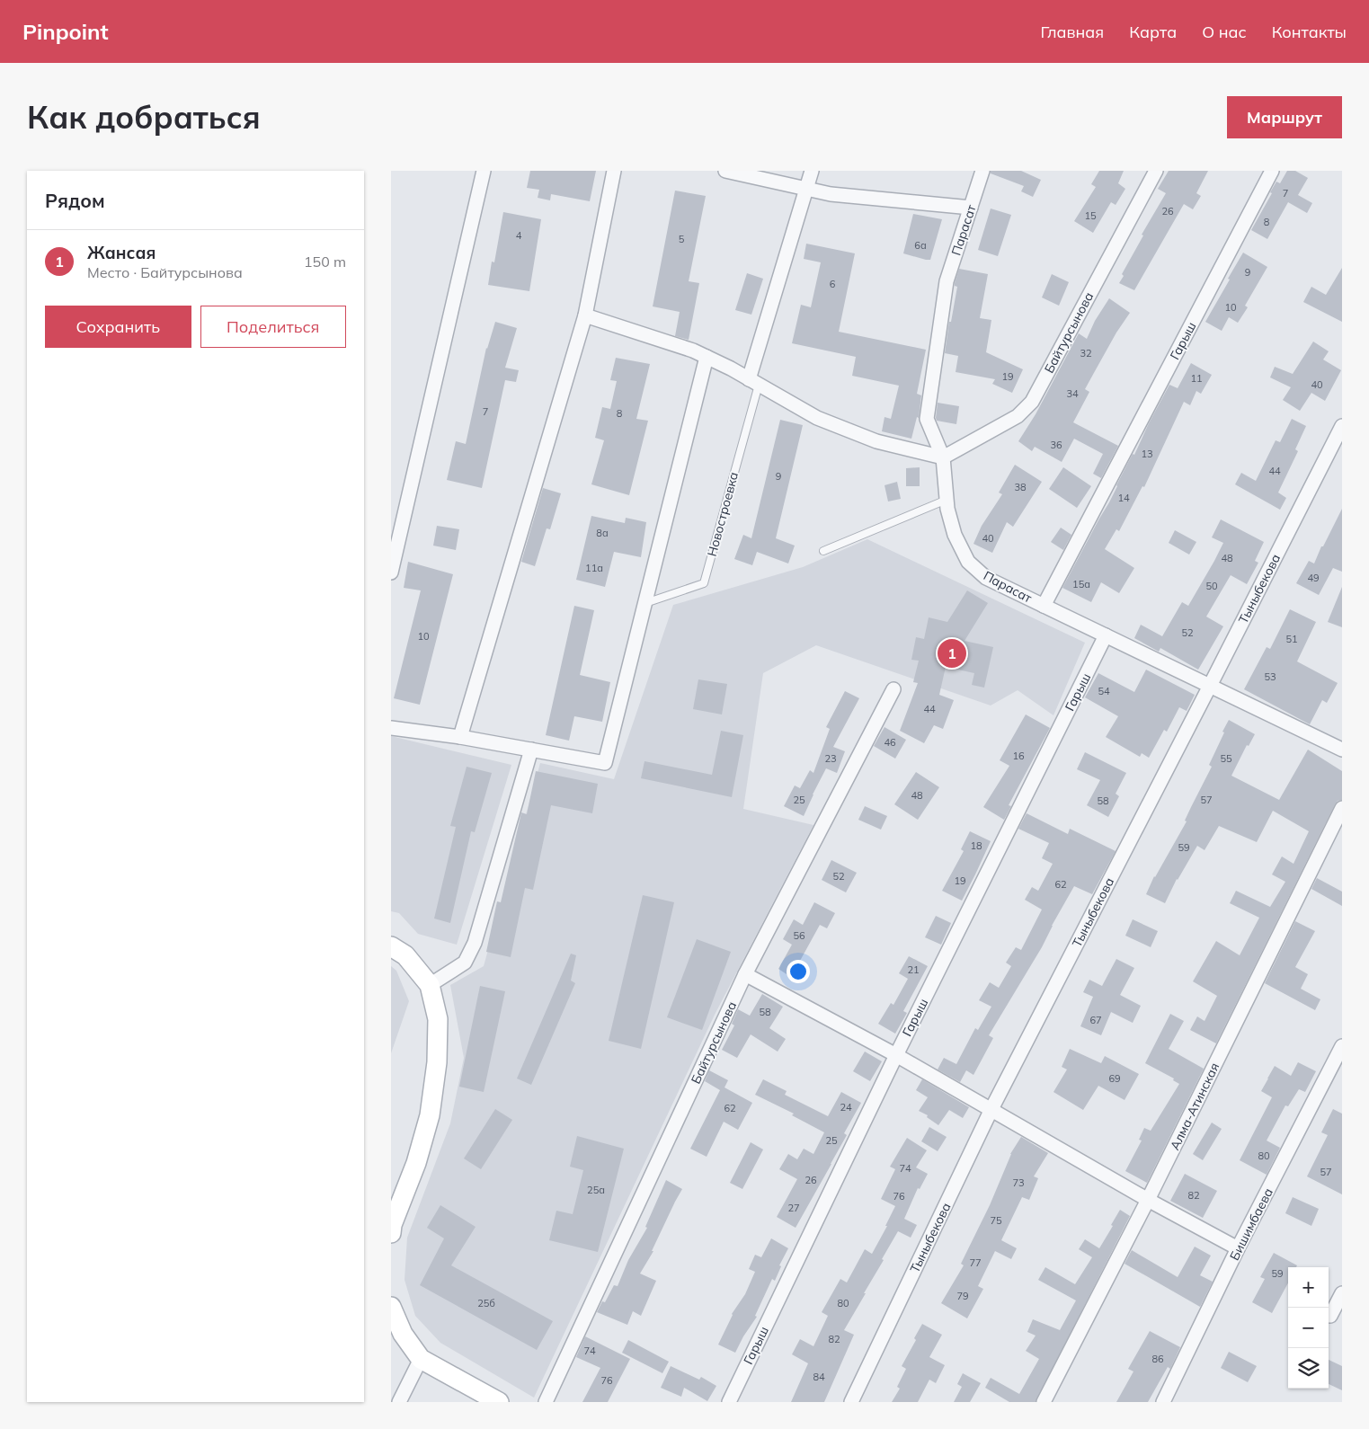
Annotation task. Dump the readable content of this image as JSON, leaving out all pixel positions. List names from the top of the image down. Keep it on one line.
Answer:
{"streets":{"street":["Парасат","Байтурсынова","Гарыш","Новостроевка","Тыныбекова","Алма-Атинская","Бишимбаева"]},"crossings":[["Парасат","Байтурсынова"],["Парасат","Гарыш"],["Парасат","Тыныбекова"]],"house_numbers":["7","26","15","8","4","5","6а","9","6","10","32","19","11","40","34","7","8","36","13","44","9","38","14","8а","40","48","11а","49","15а","50","52","10","51","53","54","44","46","16","23","55","48","25","57","58","18","59","52","19","62","56","21","58","67","69","24","62","25","80","74","57","26","73","25а","82","76","27","75","77","59","79","25б","80","82","74","86","84","76"],"page":{"header":"Pinpoint","nav":["Главная","Карта","О нас","Контакты"],"buttons":["Маршрут",["Сохранить","Поделиться"]],"title":"Как добраться","heading":"Рядом","list":[{"mark":"1","name":"Жансая","note":"Место · Байтурсынова","value":"150 m"}],"pins":"1","map_buttons":["+","−"]}}
